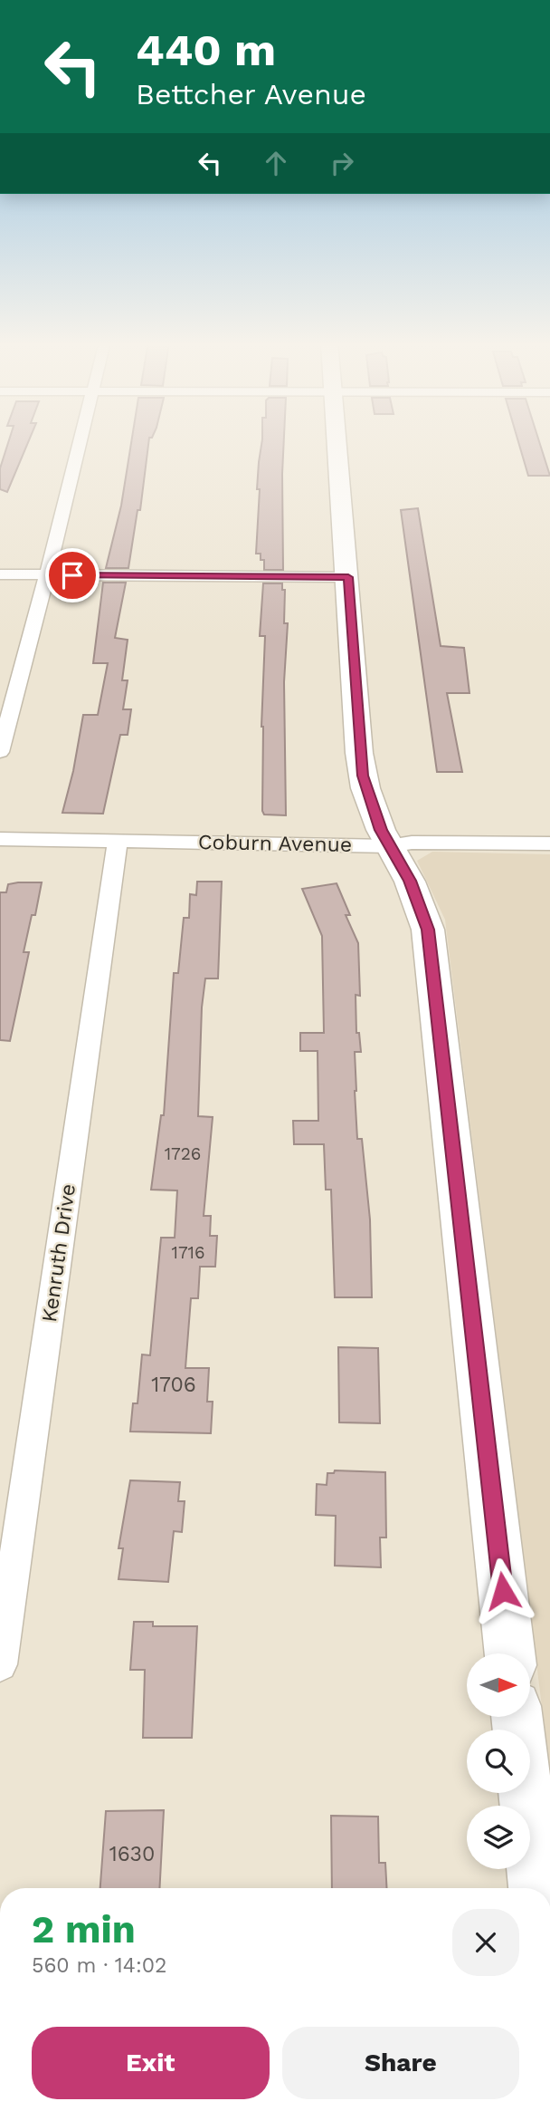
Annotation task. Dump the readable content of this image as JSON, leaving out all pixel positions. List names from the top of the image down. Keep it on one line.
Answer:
{"streets":{"street":["Coburn Avenue","Kenruth Drive"]},"crossings":[["Coburn Avenue","Kenruth Drive"]],"house_numbers":["1726","1716","1706","1630"],"north":"right","page":{"turn":["440 m","Bettcher Avenue"],"heading":["2 min","560 m · 14:02"],"buttons":["Exit","Share"]}}
